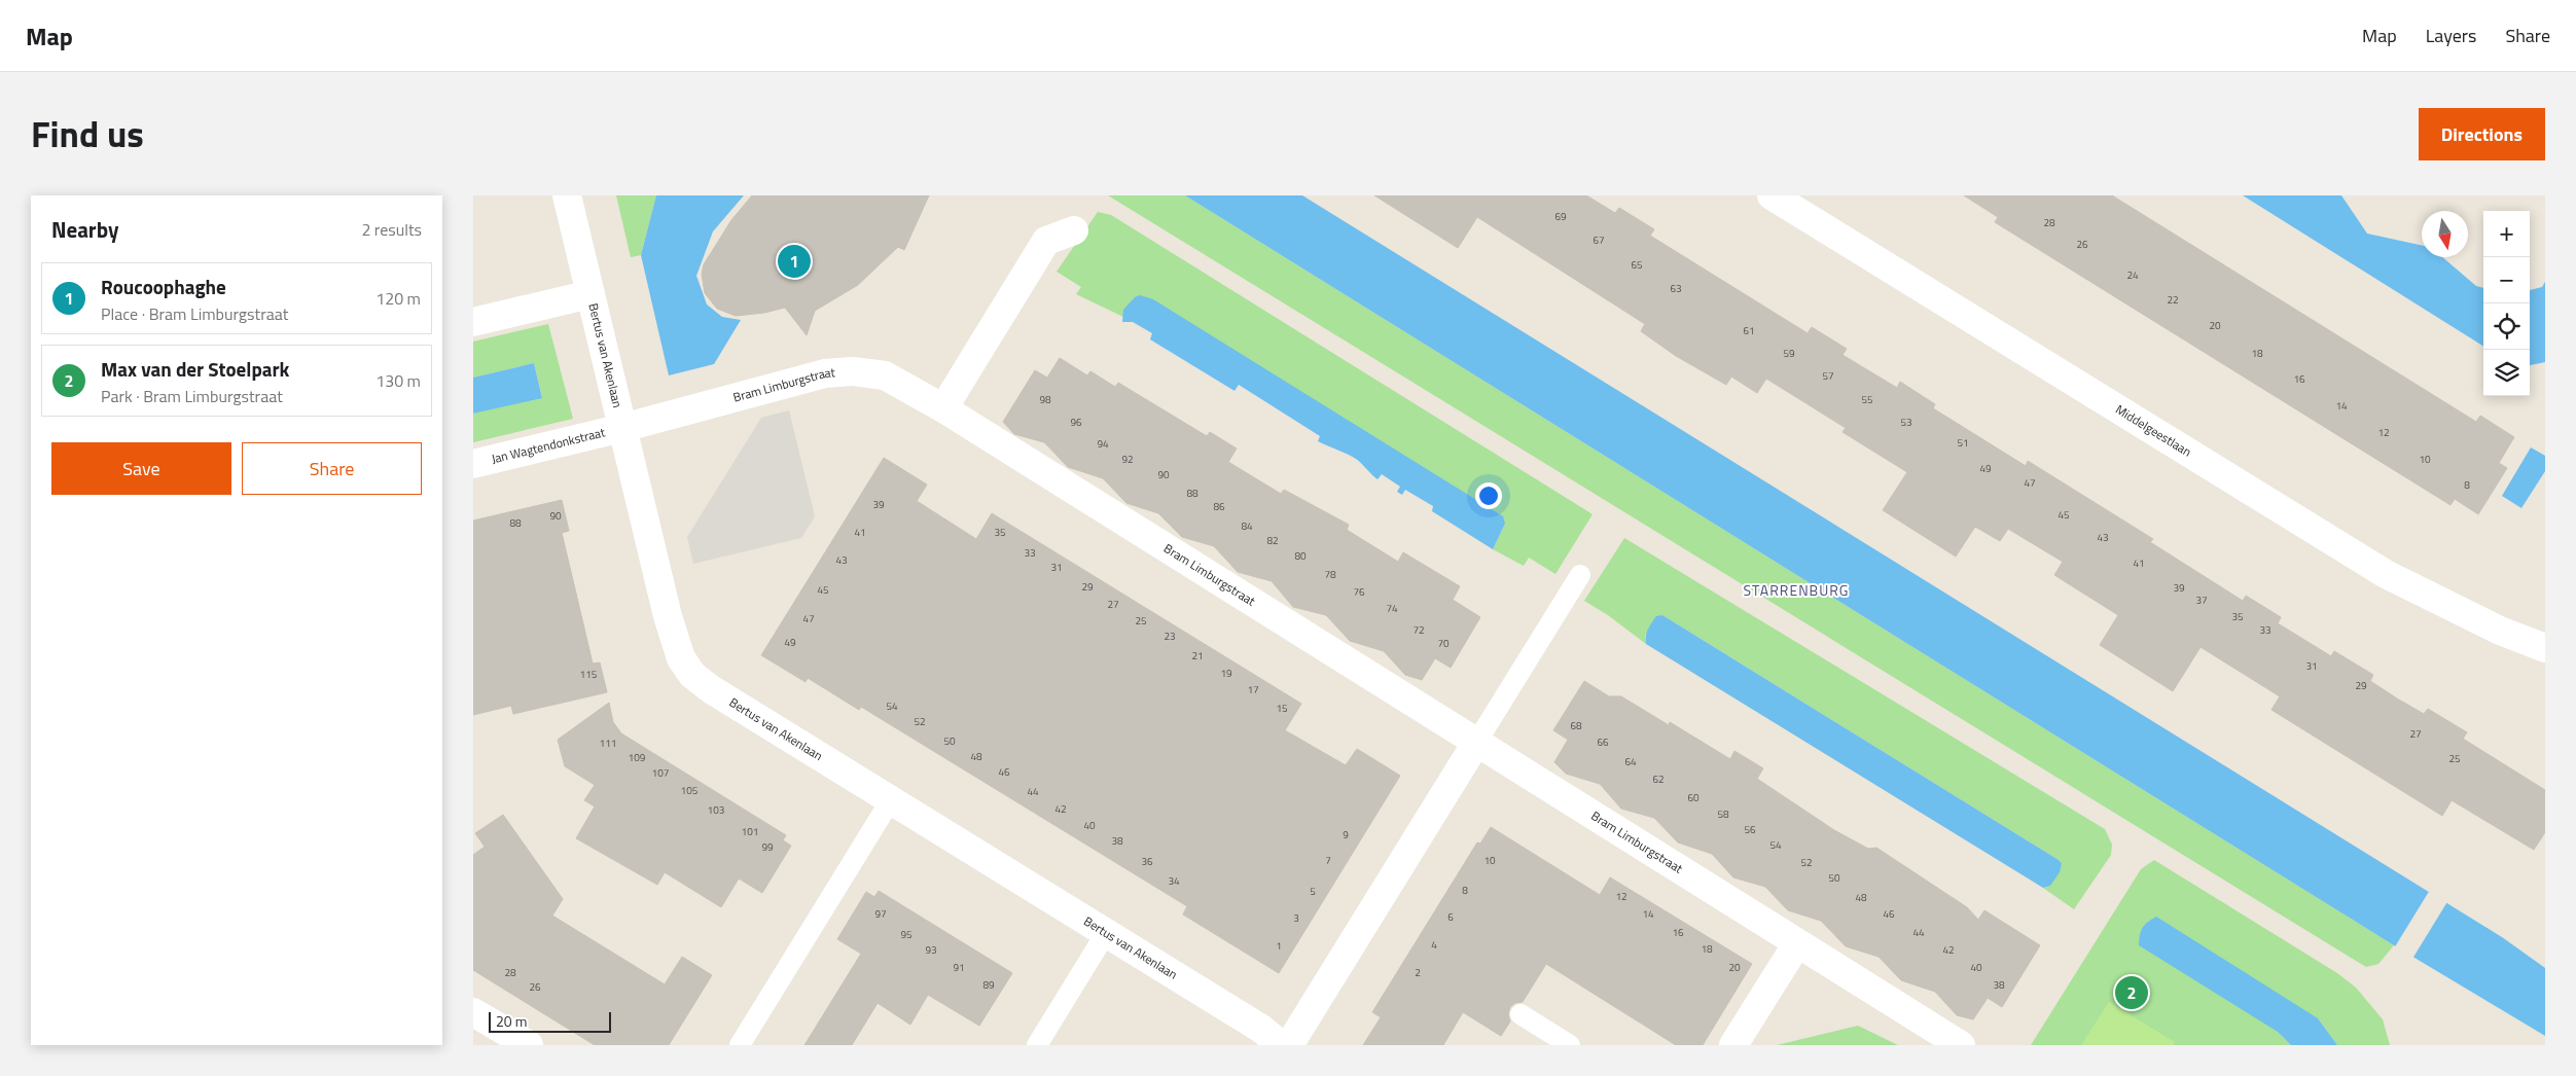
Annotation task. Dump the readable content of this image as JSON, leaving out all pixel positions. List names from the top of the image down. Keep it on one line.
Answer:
{"streets":{"street":["Bertus van Akenlaan","Bram Limburgstraat","Middelgeestlaan","Jan Wagtendonkstraat"]},"crossings":[["Bertus van Akenlaan","Bram Limburgstraat"],["Bertus van Akenlaan","Jan Wagtendonkstraat"],["Bram Limburgstraat","Jan Wagtendonkstraat"]],"districts":["STARRENBURG"],"house_numbers":["69","28","67","26","65","24","63","22","20","61","59","18","57","16","98","55","14","96","53","12","51","94","92","10","49","90","47","8","88","39","86","45","90","88","84","41","35","43","82","33","80","43","41","31","78","29","39","45","76","37","27","74","35","47","25","72","33","23","49","70","21","31","19","115","29","17","54","15","52","68","27","50","66","111","48","109","25","64","46","107","62","105","44","60","42","103","58","40","56","101","9","38","54","99","7","10","36","52","50","34","8","5","12","48","97","14","46","6","3","16","44","95","4","1","18","93","42","91","20","40","28","2","89","38","26"],"scale_bar":"20 m","north":"bottom","page":{"header":"Map","nav":["Map","Layers","Share"],"title":"Find us","buttons":["Directions",["Save","Share"]],"heading":["Nearby","2 results"],"map_buttons":["+","−"],"pins":["1","2"],"list":[{"mark":"1","name":"Roucoophaghe","note":"Place · Bram Limburgstraat","value":"120 m"},{"mark":"2","name":"Max van der Stoelpark","note":"Park · Bram Limburgstraat","value":"130 m"}],"scale":"20 m"}}
